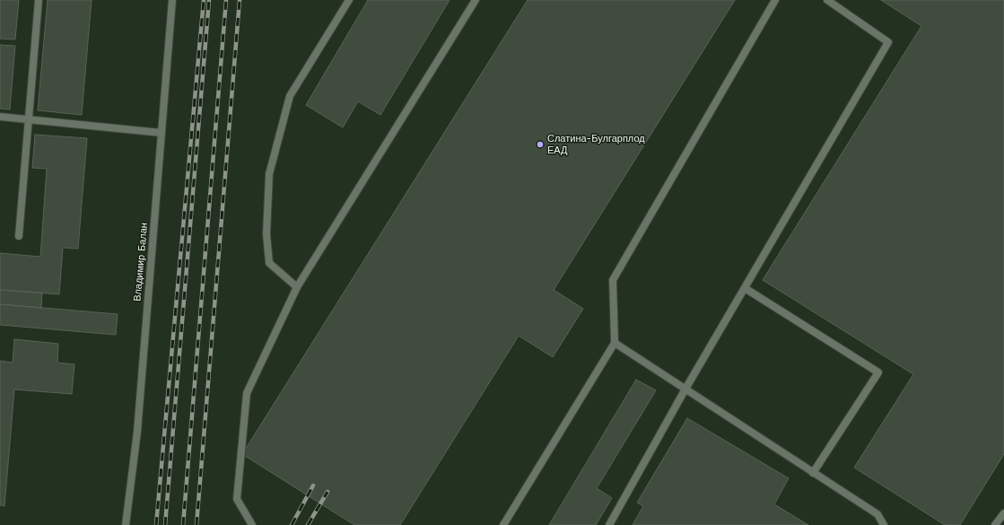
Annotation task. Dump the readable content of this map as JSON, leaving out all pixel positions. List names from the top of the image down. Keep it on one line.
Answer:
{"streets":{"lane":["Владимир Балан"]},"places":["Слатина-Булгарплод ЕАД"]}
